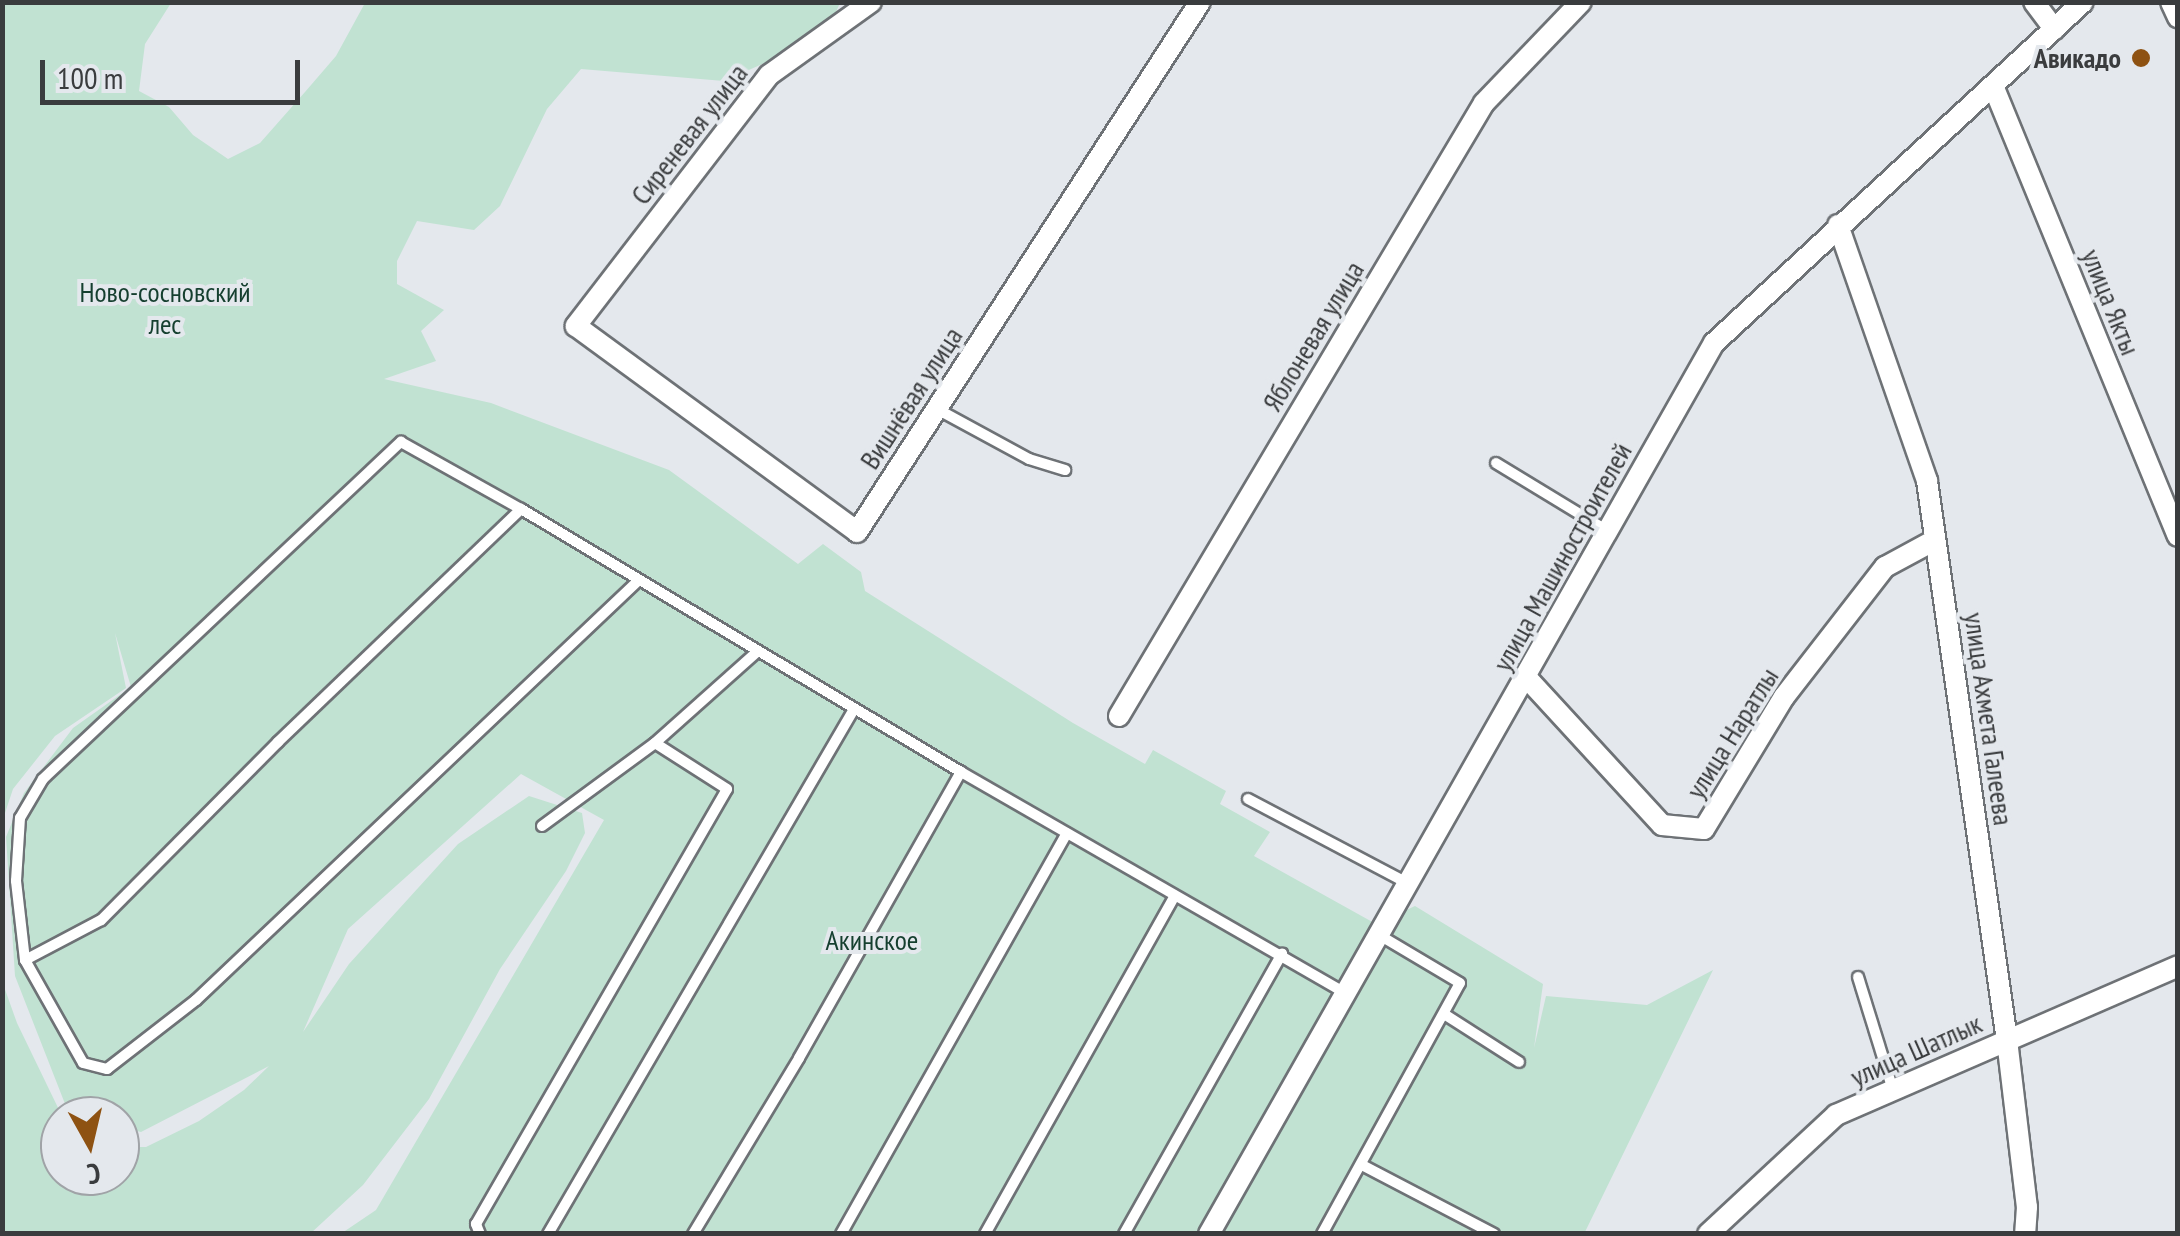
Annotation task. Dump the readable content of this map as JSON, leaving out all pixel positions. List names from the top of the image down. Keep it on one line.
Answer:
{"streets":{"street":["Сиреневая улица","улица Якты","Яблоневая улица","Вишнёвая улица","улица Машиностроителей","улица Ахмета Галеева","улица Наратлы","улица Шатлык"]},"crossings":[["Сиреневая улица","Вишнёвая улица"],["улица Якты","улица Машиностроителей"],["улица Машиностроителей","улица Ахмета Галеева"],["улица Машиностроителей","улица Наратлы"],["улица Ахмета Галеева","улица Наратлы"],["улица Ахмета Галеева","улица Шатлык"]],"parks":["Ново-сосновский лес","Акинское"],"places":["Авикадо"],"scale_bar":"100 m","north":"bottom"}
